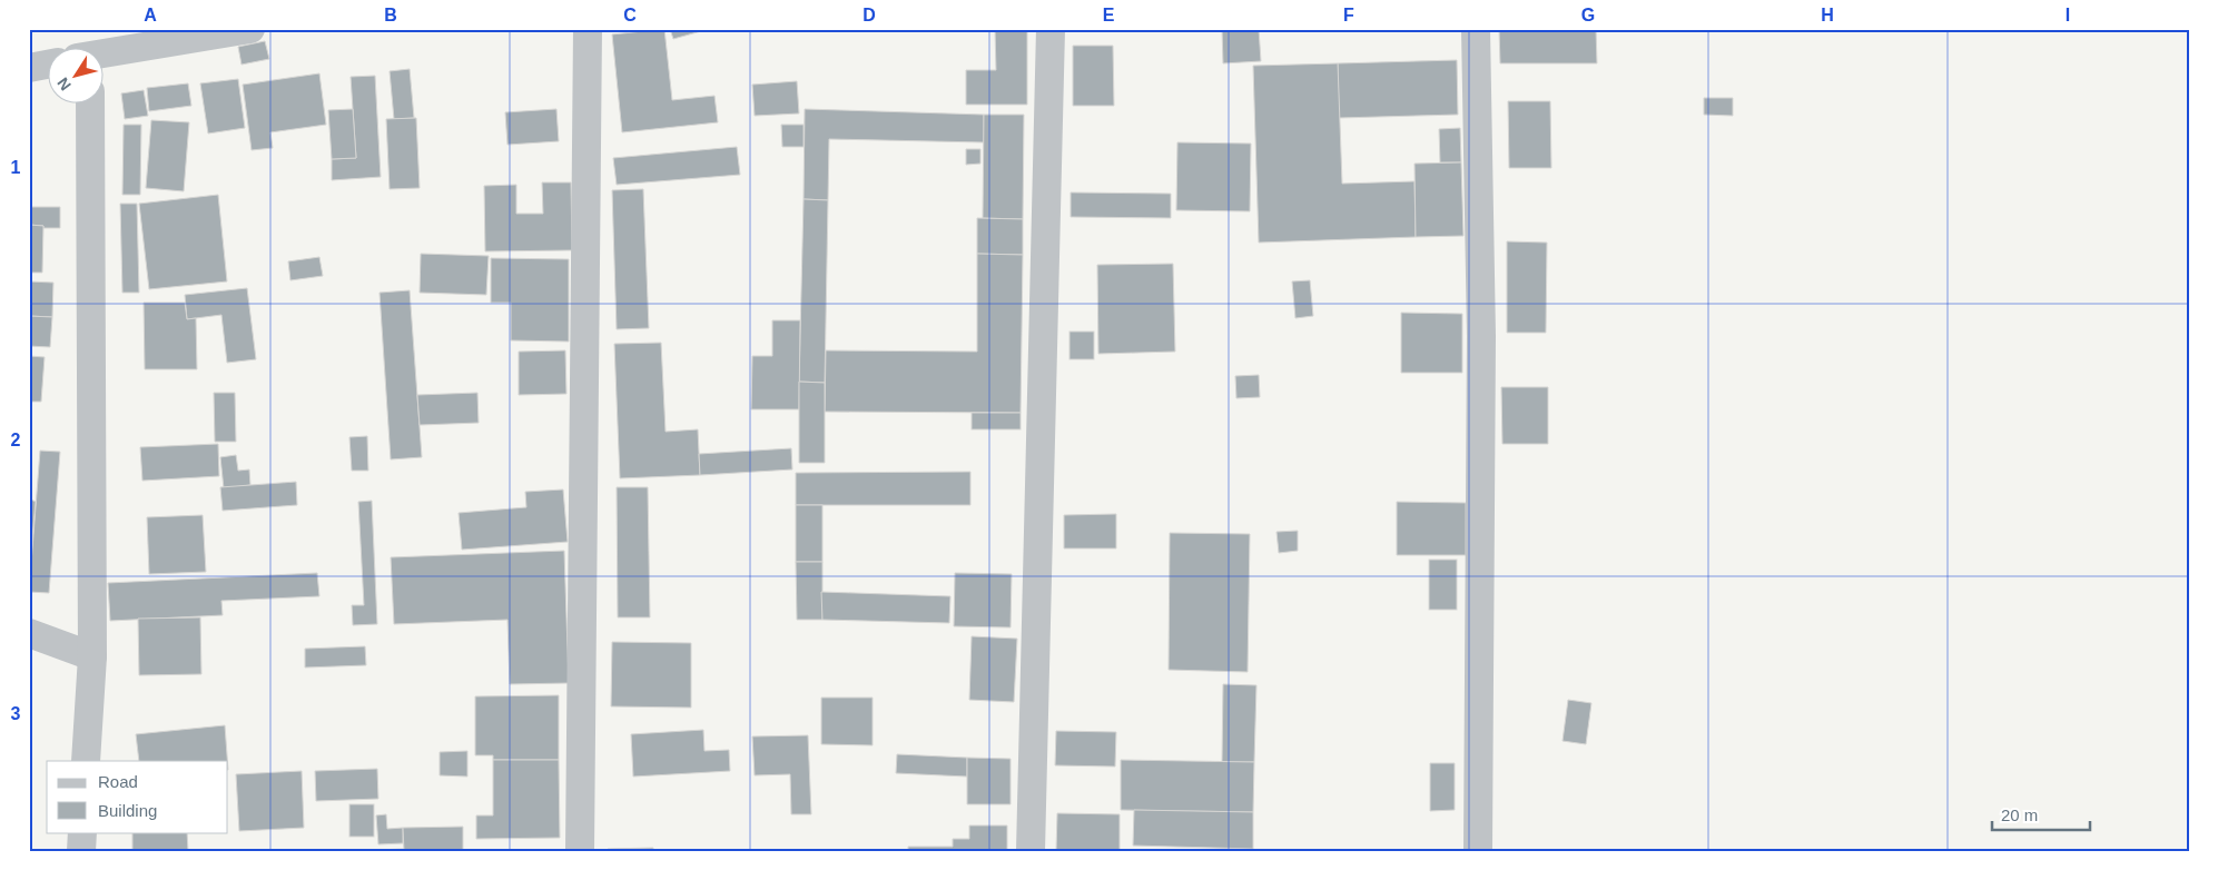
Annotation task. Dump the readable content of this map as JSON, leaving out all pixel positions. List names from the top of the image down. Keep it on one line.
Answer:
{"legend":["Road","Building"],"scale_bar":"20 m","north":"bottom left","grid":{"columns":["A","B","C","D","E","F","G","H","I"],"rows":["1","2","3"]}}
